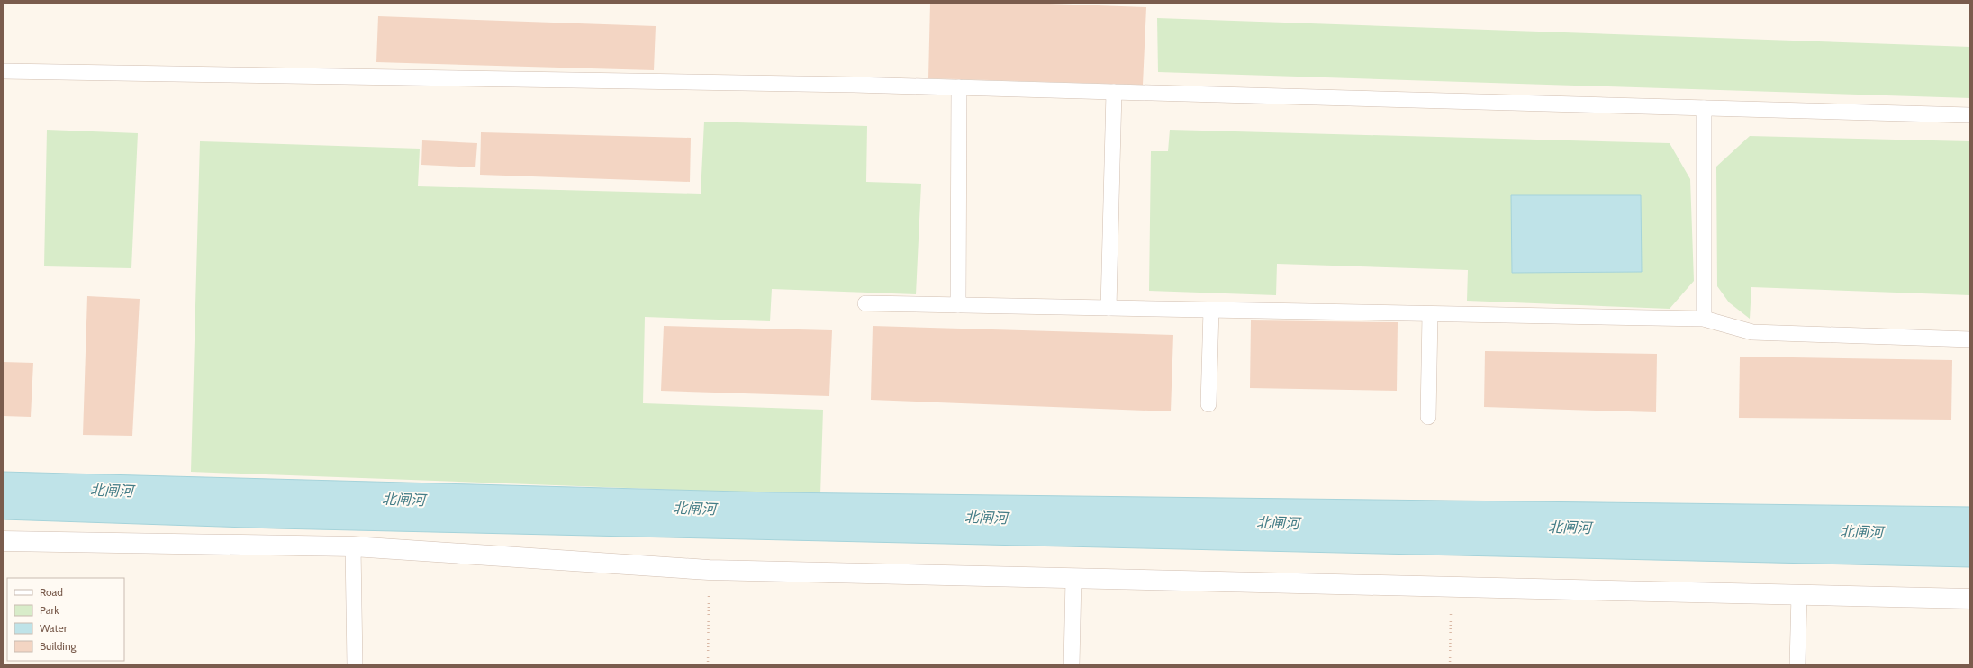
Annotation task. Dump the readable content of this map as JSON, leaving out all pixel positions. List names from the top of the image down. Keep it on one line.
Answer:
{"water":["北闸河"],"legend":["Road","Park","Water","Building"]}
